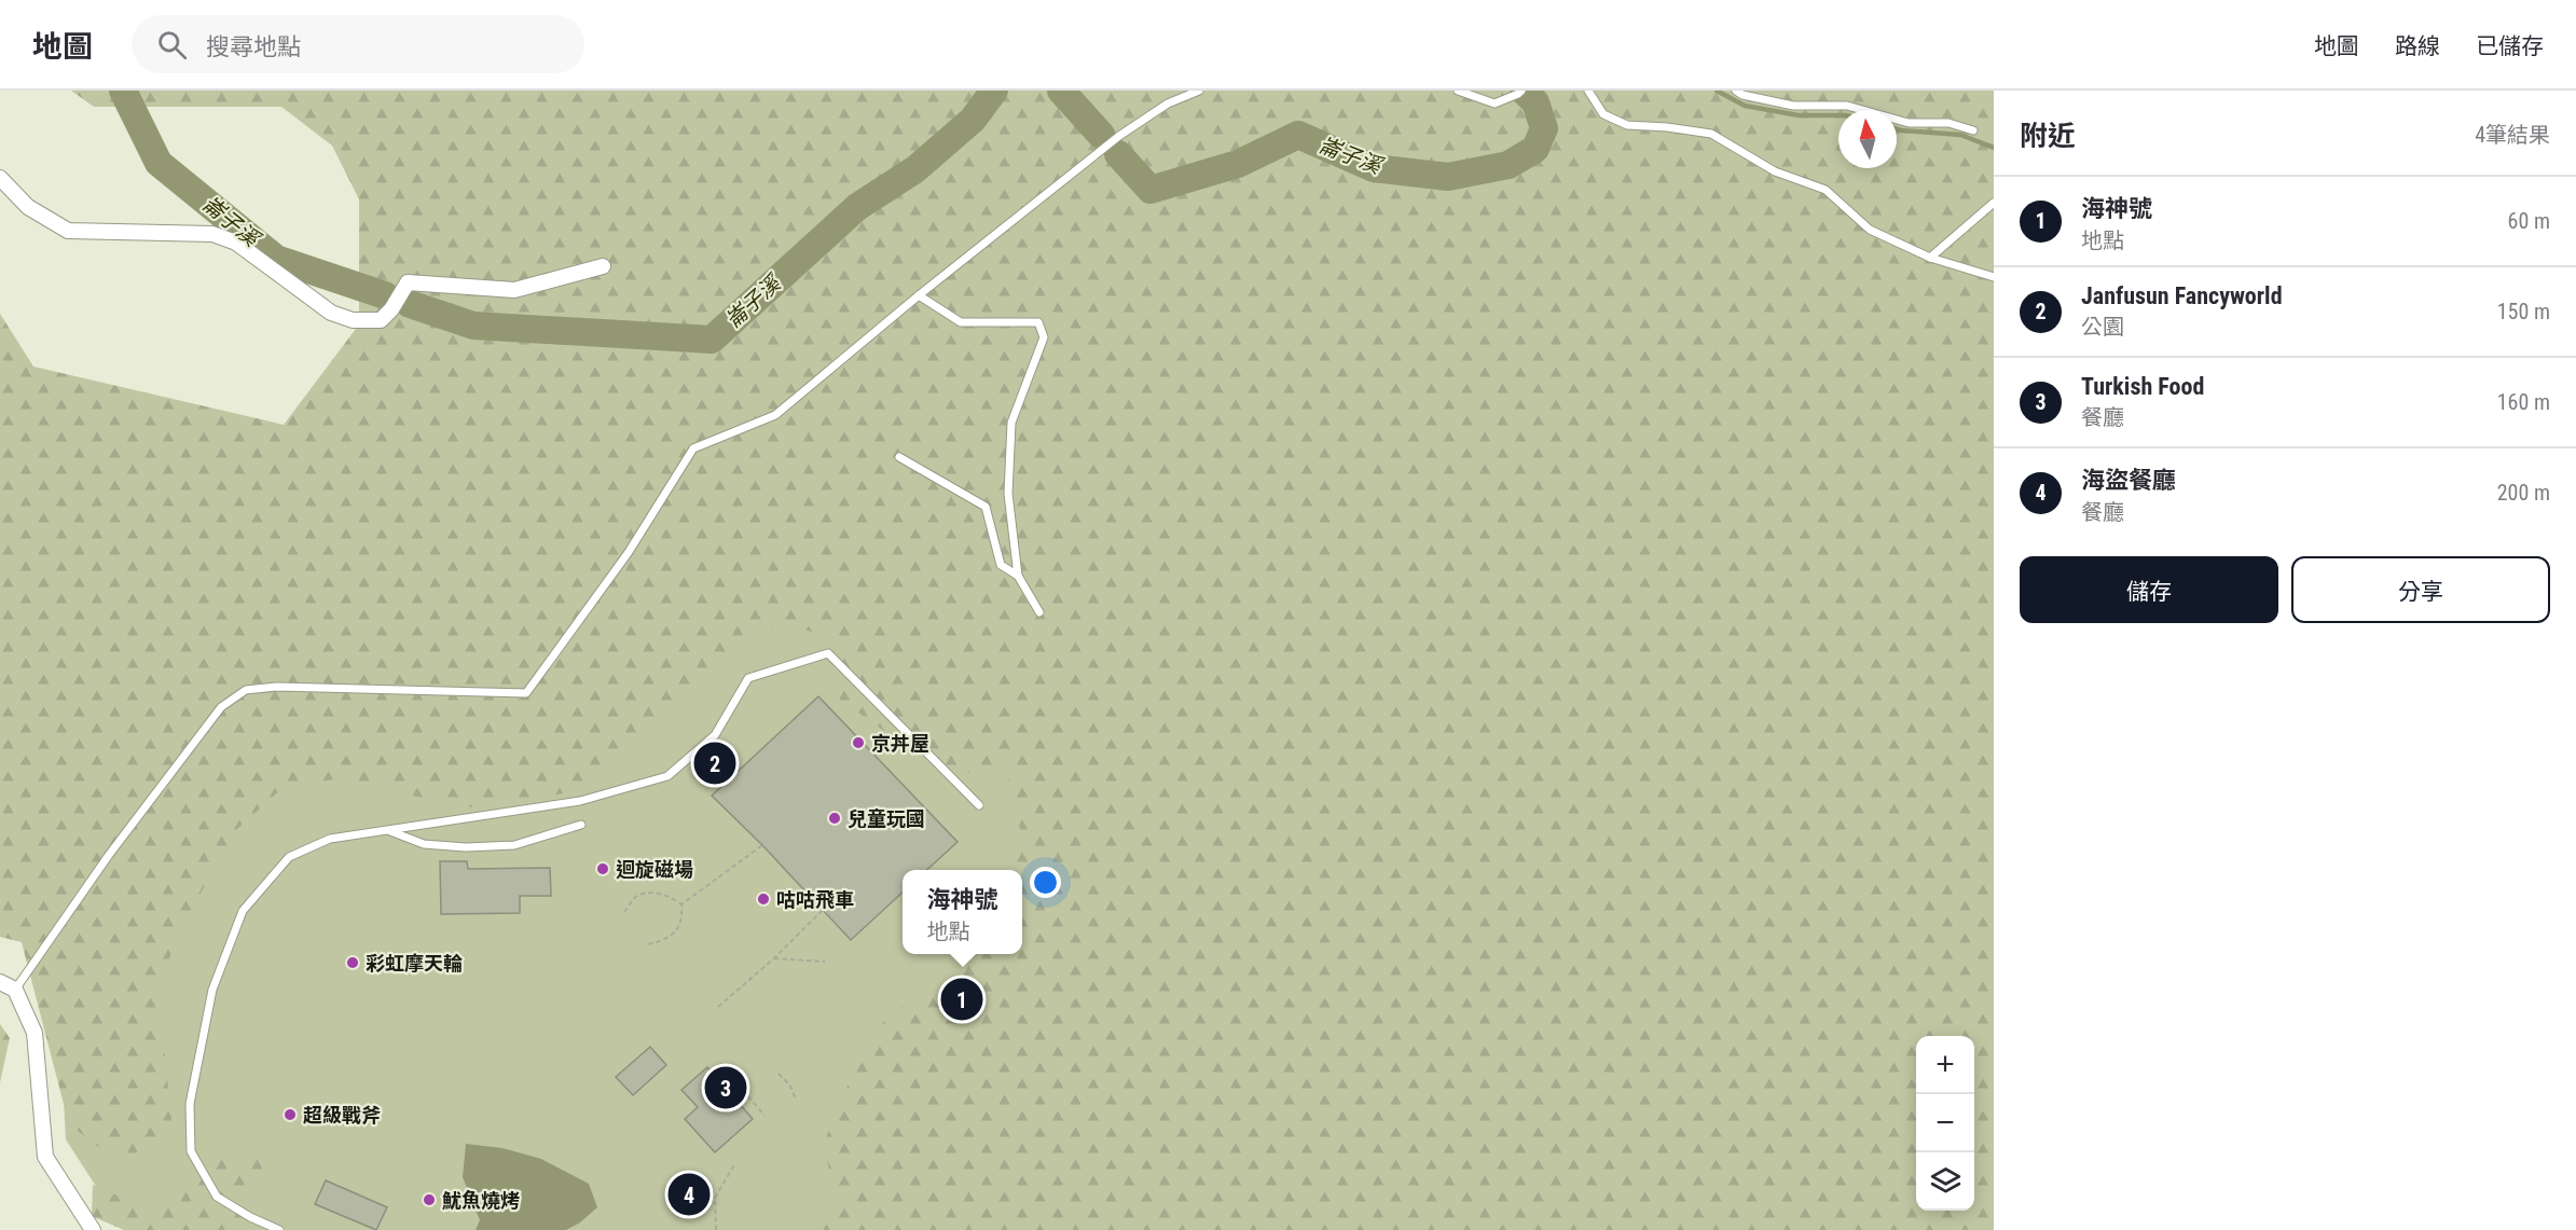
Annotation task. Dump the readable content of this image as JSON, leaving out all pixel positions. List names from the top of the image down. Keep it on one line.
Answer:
{"water":["崙子溪"],"places":["京丼屋","兒童玩國","迴旋磁場","咕咕飛車","彩虹摩天輪","超級戰斧","魷魚燒烤"],"north":"top","page":{"header":"地圖","search":"搜尋地點","nav":["地圖","路線","已儲存"],"heading":["附近","4筆結果"],"list":[{"mark":"1","name":"海神號","note":"地點","value":"60 m"},{"mark":"2","name":"Janfusun Fancyworld","note":"公園","value":"150 m"},{"mark":"3","name":"Turkish Food","note":"餐廳","value":"160 m"},{"mark":"4","name":"海盜餐廳","note":"餐廳","value":"200 m"}],"buttons":["儲存","分享"],"pins":["2","1","3","4"],"popup":["海神號","地點"],"map_buttons":["+","−"]}}
